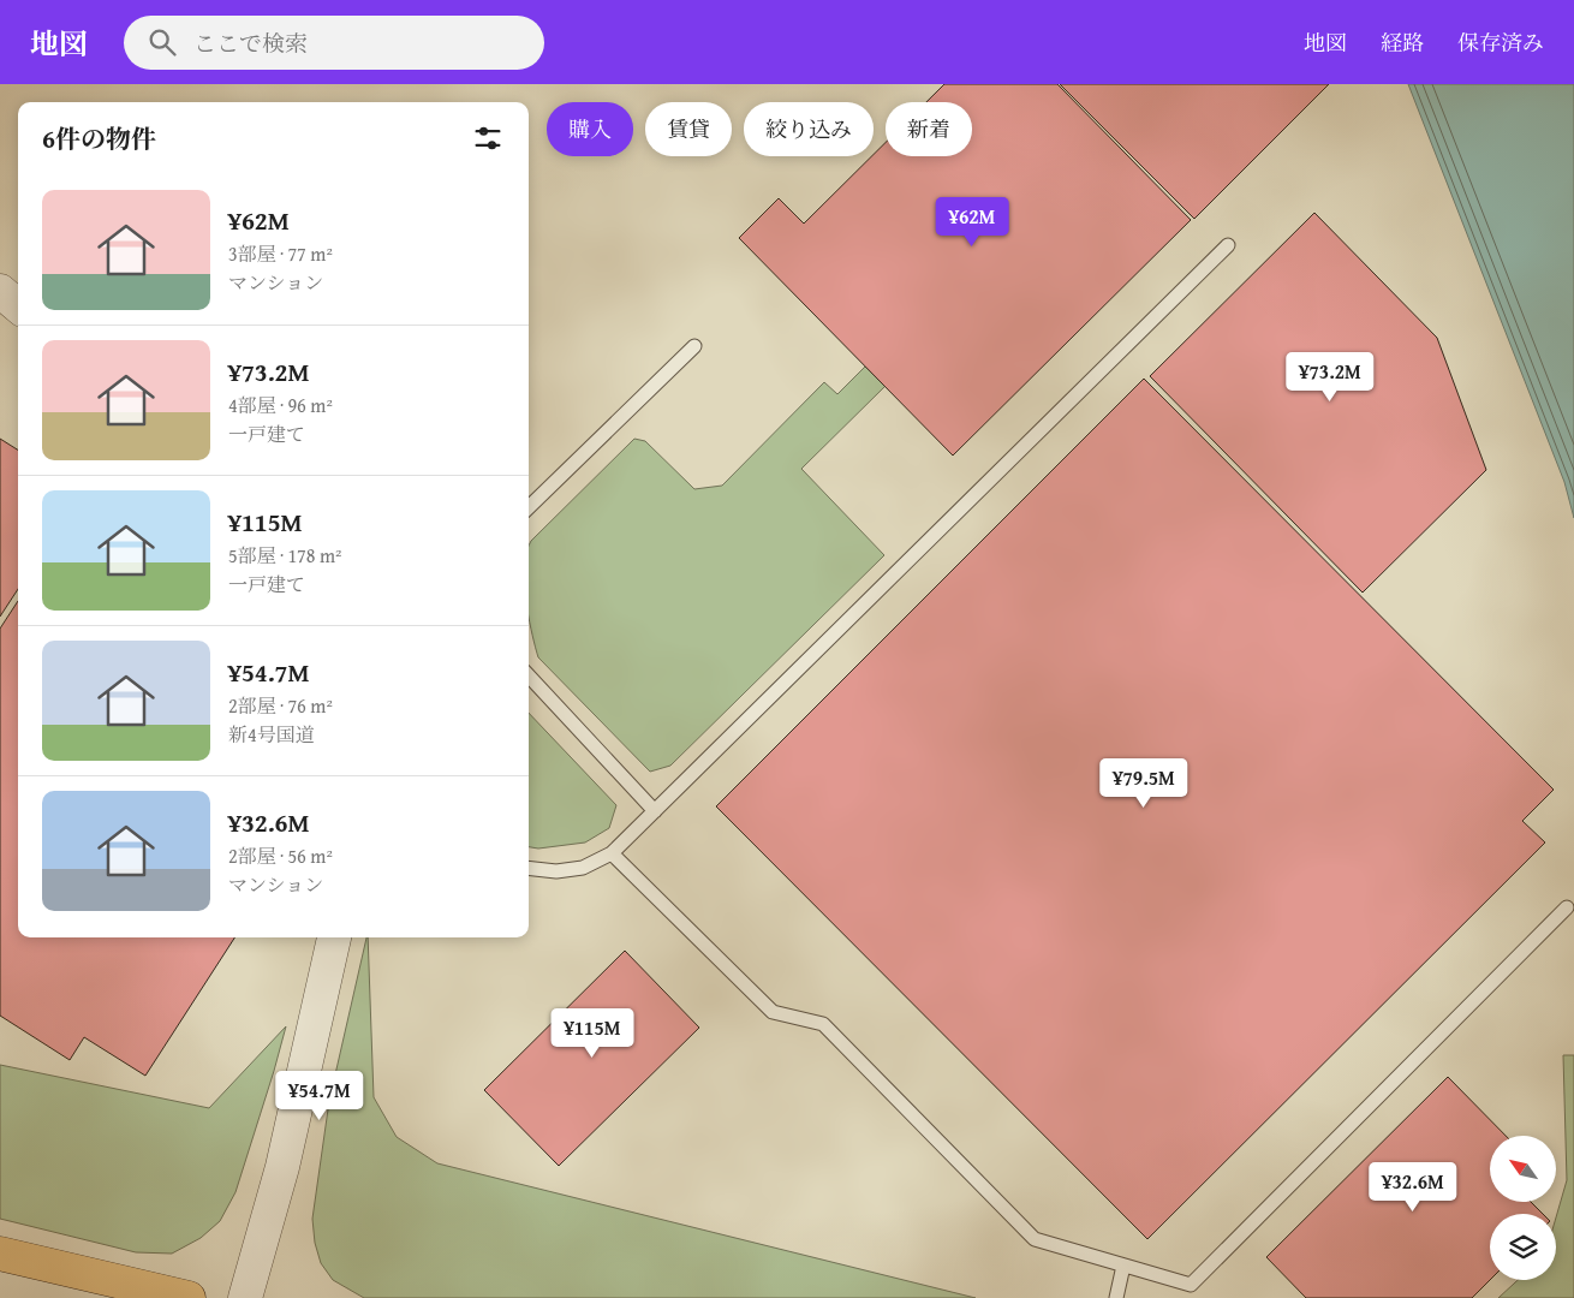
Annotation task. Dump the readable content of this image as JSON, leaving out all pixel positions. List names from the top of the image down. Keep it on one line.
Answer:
{"north":"top left","page":{"header":"地図","search":"ここで検索","nav":["地図","経路","保存済み"],"chip":["購入","賃貸","絞り込み","新着"],"heading":"6件の物件","list":[{"name":"¥62M","note":"3部屋 · 77 m² · マンション"},{"name":"¥73.2M","note":"4部屋 · 96 m² · 一戸建て"},{"name":"¥115M","note":"5部屋 · 178 m² · 一戸建て"},{"name":"¥54.7M","note":"2部屋 · 76 m² · 新4号国道"},{"name":"¥32.6M","note":"2部屋 · 56 m² · マンション"}],"price":["¥62M","¥73.2M","¥79.5M","¥115M","¥54.7M","¥32.6M"]}}
